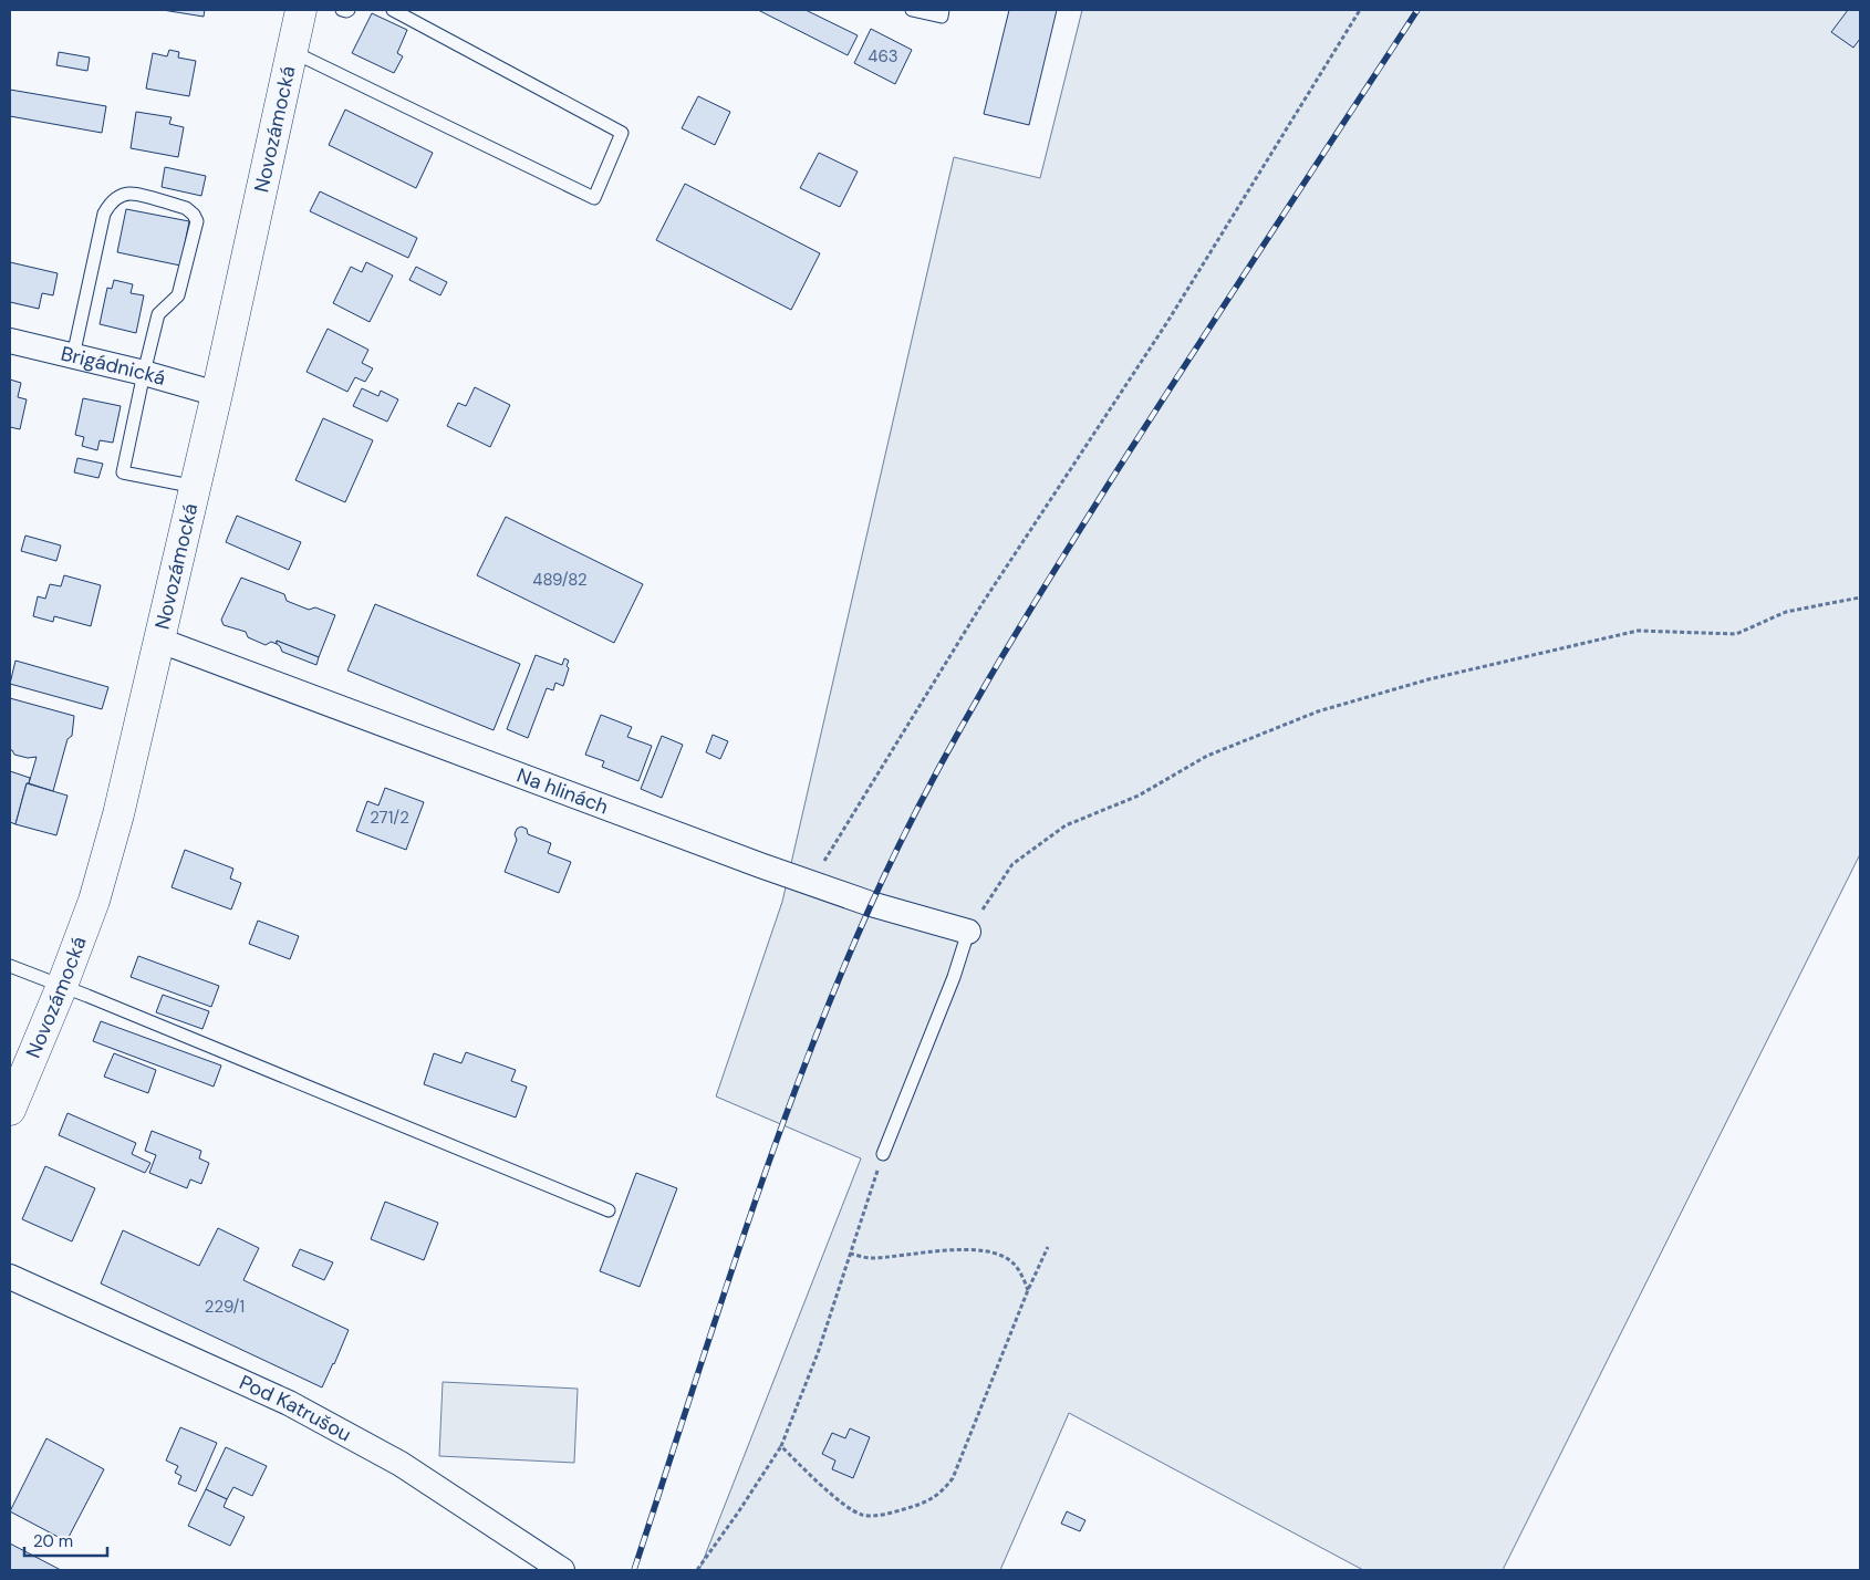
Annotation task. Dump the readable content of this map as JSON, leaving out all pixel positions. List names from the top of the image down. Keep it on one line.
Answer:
{"streets":{"main road":["Novozámocká"],"street":["Brigádnická","Na hlinách","Pod Katrušou"]},"crossings":[["Novozámocká","Brigádnická"],["Novozámocká","Na hlinách"]],"house_numbers":["463","489/82","271/2","229/1"],"scale_bar":"20 m"}
